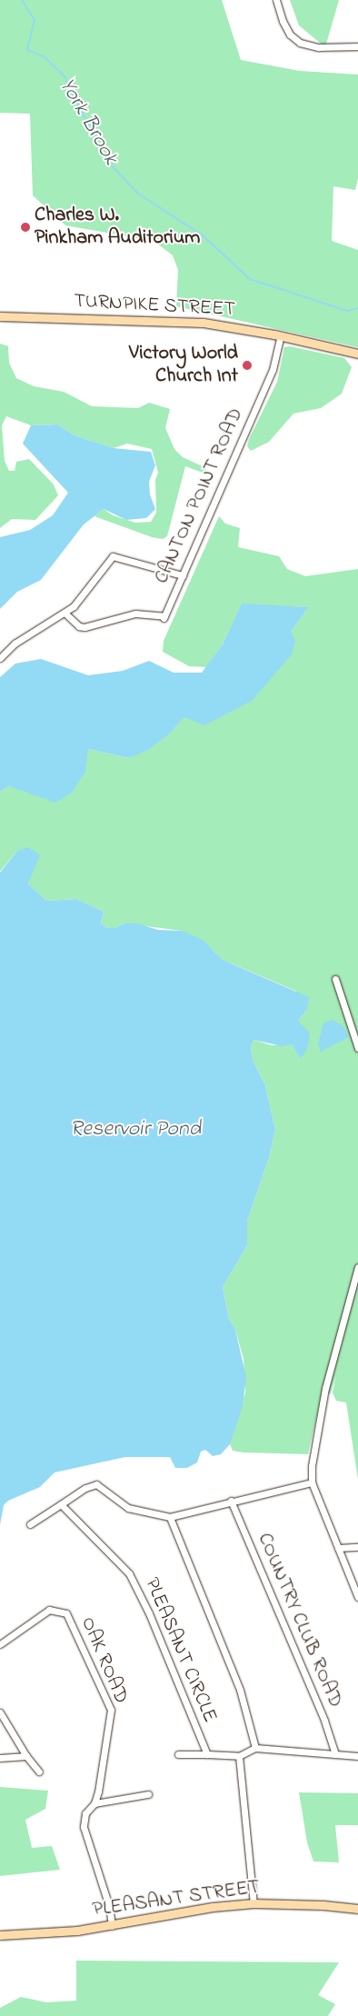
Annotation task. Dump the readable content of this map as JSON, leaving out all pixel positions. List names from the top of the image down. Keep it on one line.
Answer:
{"streets":{"main road":["TURNPIKE STREET","PLEASANT STREET"],"street":["CANTON POINT ROAD","COUNTRY CLUB ROAD","PLEASANT CIRCLE","OAK ROAD"]},"crossings":[["TURNPIKE STREET","CANTON POINT ROAD"],["OAK ROAD","PLEASANT STREET"]],"water":["York Brook","Reservoir Pond"],"places":["Charles W. Pinkham Auditorium","Victory World Church Int"]}
